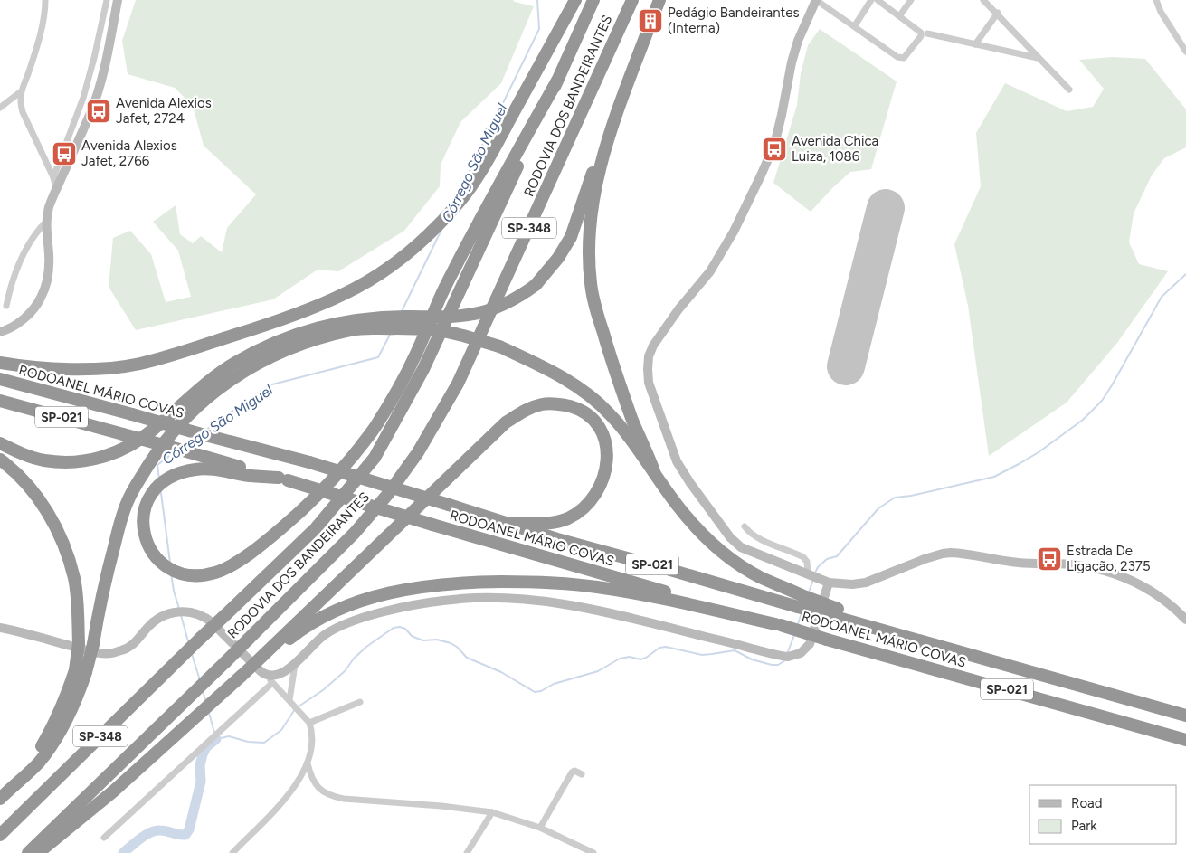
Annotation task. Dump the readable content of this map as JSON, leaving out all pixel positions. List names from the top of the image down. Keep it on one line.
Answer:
{"streets":{"highway":["RODOVIA DOS BANDEIRANTES","SP-348","RODOANEL MÁRIO COVAS","SP-021"]},"water":["Córrego São Miguel"],"places":{"building":["Pedágio Bandeirantes (Interna)"],"bus stop":["Avenida Alexios Jafet, 2724","Avenida Chica Luiza, 1086","Avenida Alexios Jafet, 2766","Estrada De Ligação, 2375"]},"legend":["Road","Park"]}
